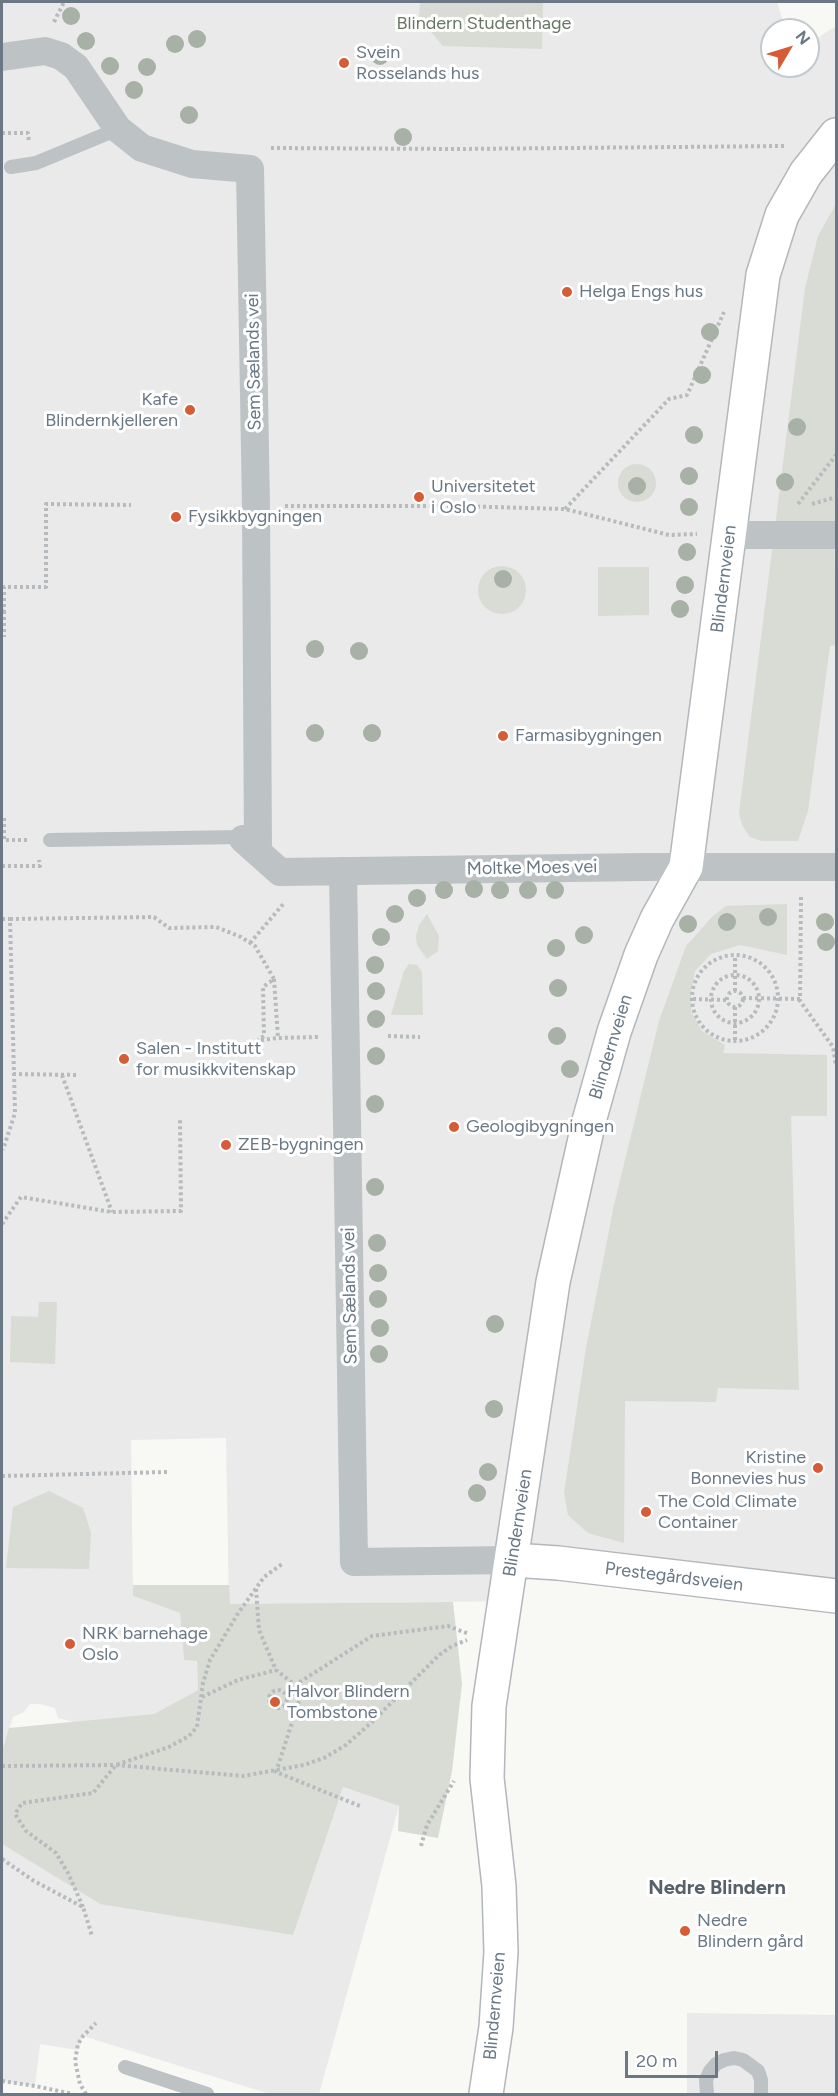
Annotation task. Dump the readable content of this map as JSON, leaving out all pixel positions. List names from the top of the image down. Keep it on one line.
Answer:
{"streets":{"street":["Sem Sælands vei","Blindernveien","Moltke Moes vei","Prestegårdsveien"]},"crossings":[["Sem Sælands vei","Blindernveien"],["Sem Sælands vei","Moltke Moes vei"],["Sem Sælands vei","Prestegårdsveien"],["Blindernveien","Moltke Moes vei"],["Blindernveien","Prestegårdsveien"]],"districts":["Nedre Blindern"],"parks":["Blindern Studenthage"],"places":["Svein Rosselands hus","Helga Engs hus","Kafe Blindernkjelleren","Universitetet i Oslo","Fysikkbygningen","Farmasibygningen","Salen - Institutt for musikkvitenskap","Geologibygningen","ZEB-bygningen","Kristine Bonnevies hus","The Cold Climate Container","NRK barnehage Oslo","Halvor Blindern Tombstone","Nedre Blindern gård"],"scale_bar":"20 m","north":"top right"}
